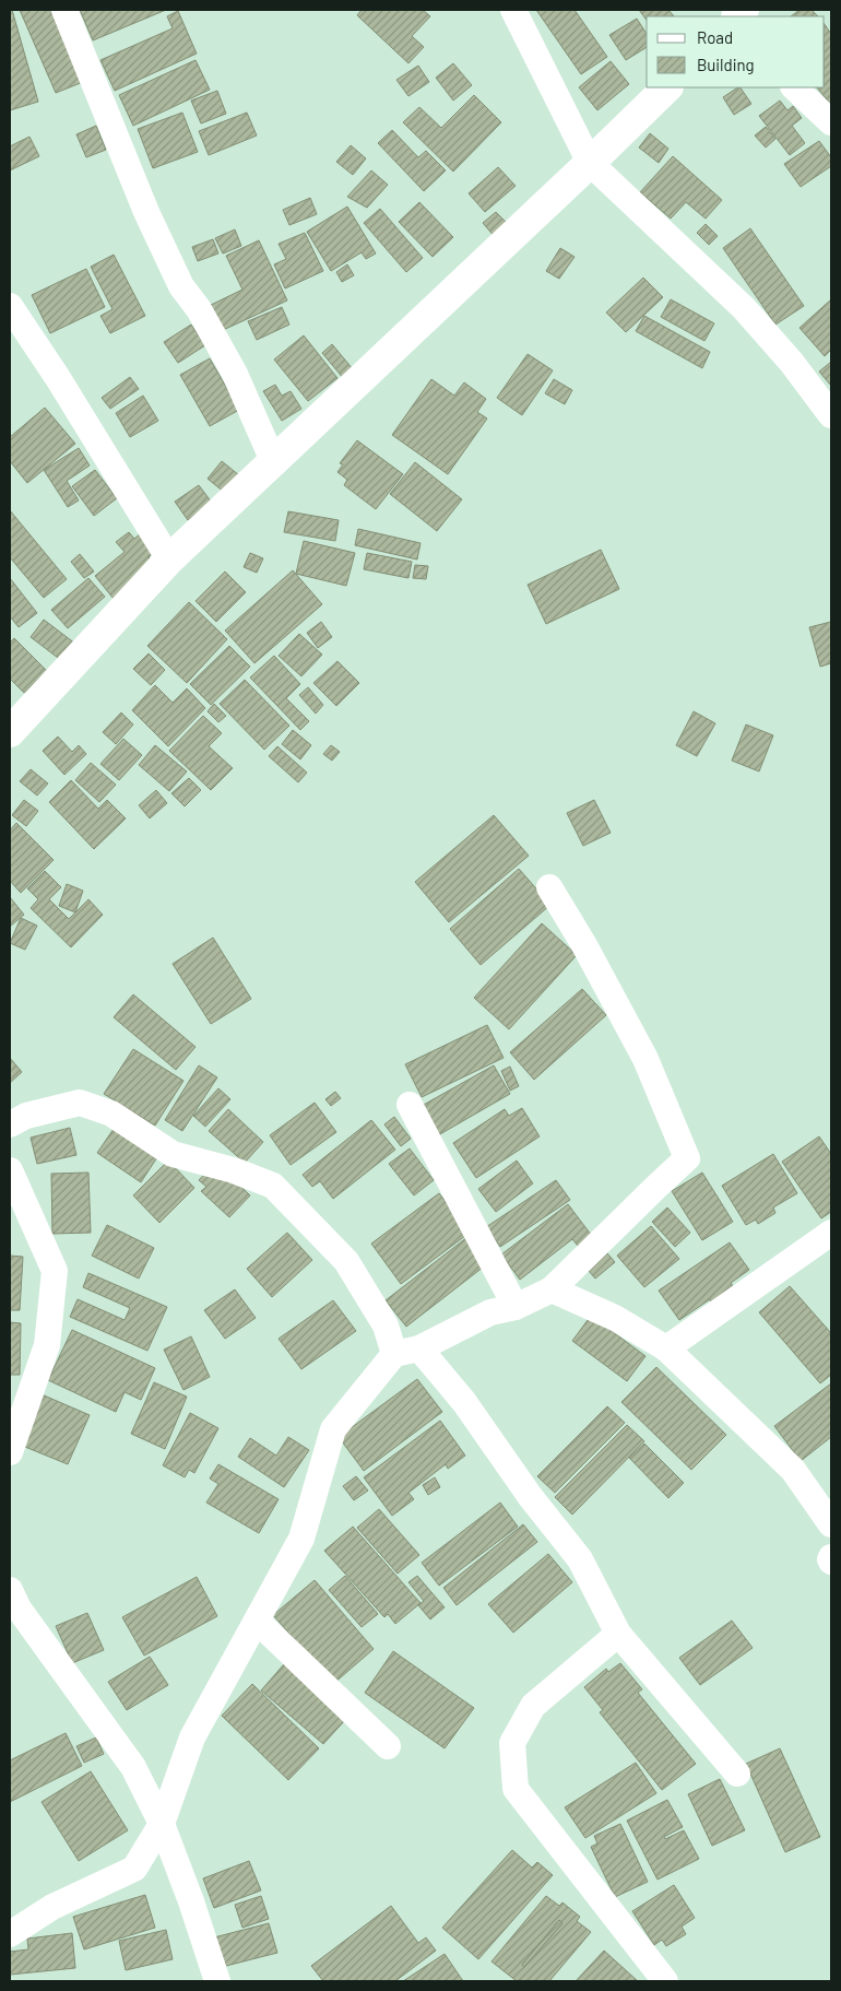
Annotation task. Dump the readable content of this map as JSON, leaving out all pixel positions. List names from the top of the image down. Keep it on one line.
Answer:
{"legend":["Road","Building"]}
